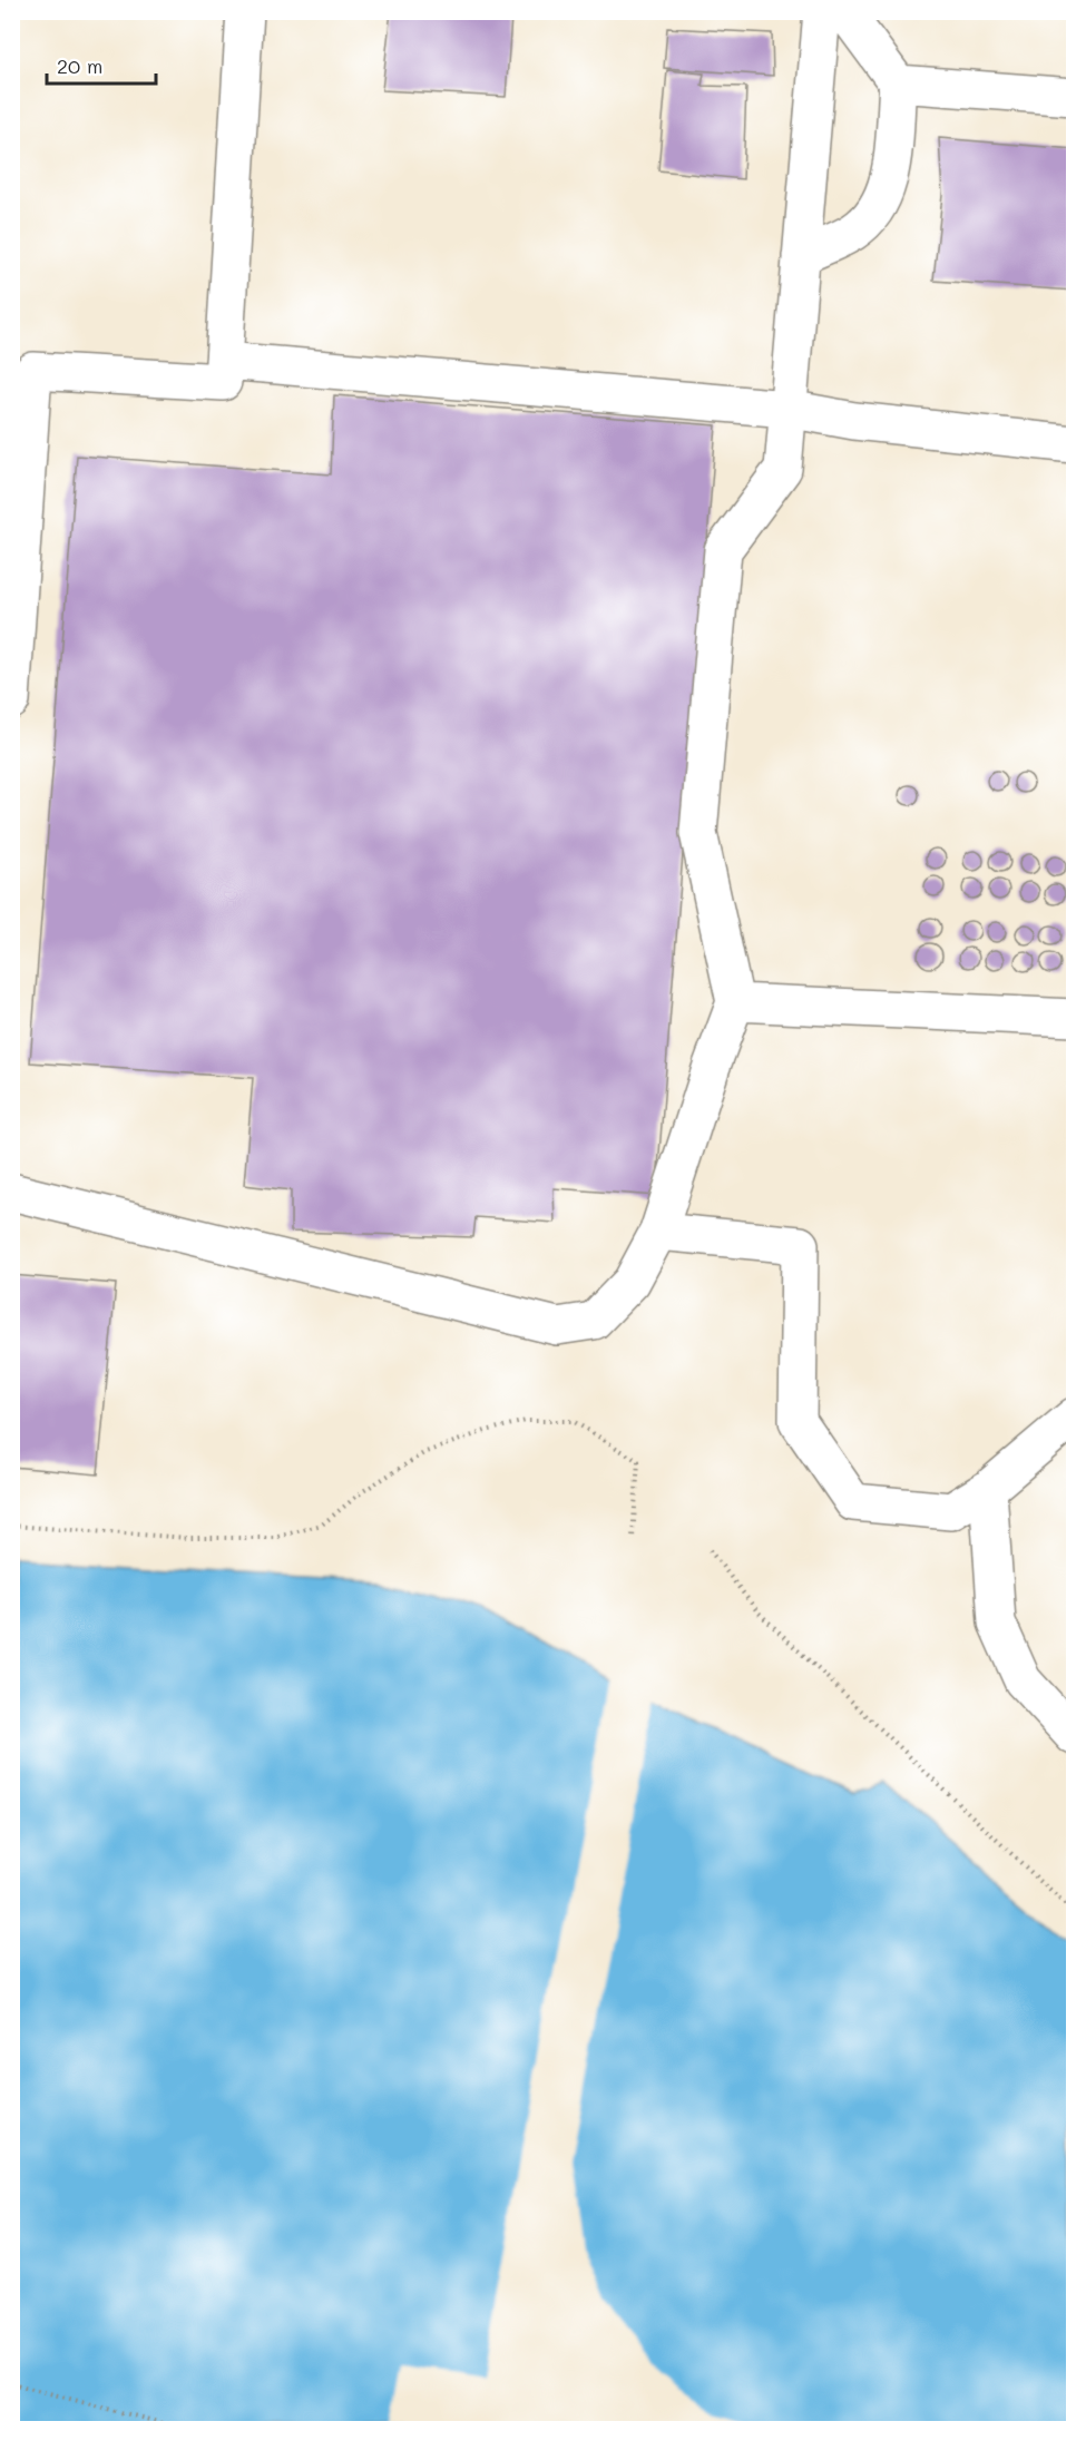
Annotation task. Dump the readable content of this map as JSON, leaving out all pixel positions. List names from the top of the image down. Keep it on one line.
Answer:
{"scale_bar":"20 m"}
